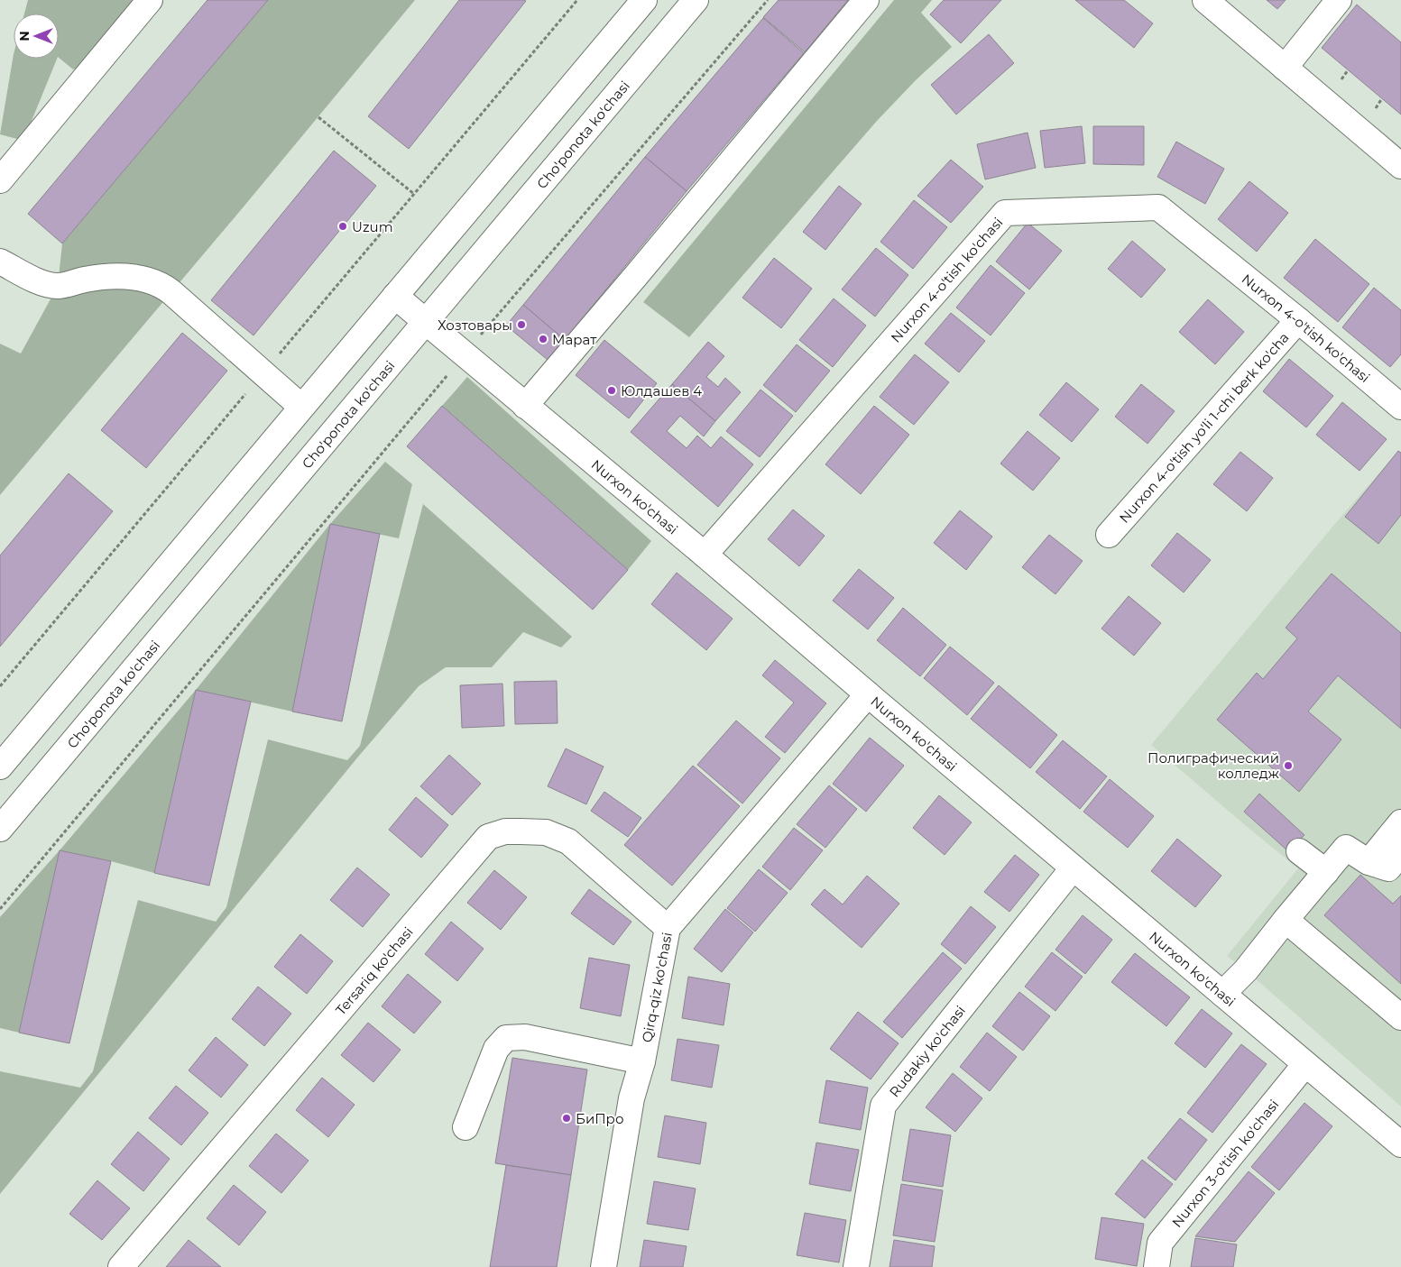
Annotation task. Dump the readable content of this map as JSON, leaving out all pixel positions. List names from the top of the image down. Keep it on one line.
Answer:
{"streets":{"street":["Cho'ponota ko'chasi","Nurxon 4-o'tish ko'chasi","Nurxon 4-o'tish yo'li 1-chi berk ko'cha","Nurxon ko'chasi","Tersariq ko'chasi","Qirq-qiz ko'chasi","Rudakiy ko'chasi","Nurxon 3-o'tish ko'chasi"]},"crossings":[["Cho'ponota ko'chasi","Nurxon ko'chasi"],["Nurxon 4-o'tish ko'chasi","Nurxon 4-o'tish yo'li 1-chi berk ko'cha"],["Nurxon 4-o'tish ko'chasi","Nurxon ko'chasi"],["Nurxon ko'chasi","Qirq-qiz ko'chasi"],["Nurxon ko'chasi","Rudakiy ko'chasi"],["Nurxon ko'chasi","Nurxon 3-o'tish ko'chasi"],["Tersariq ko'chasi","Qirq-qiz ko'chasi"]],"places":["Uzum","Хозтовары","Марат","Юлдашев 4","Полиграфический колледж","БиПро"],"north":"left"}
